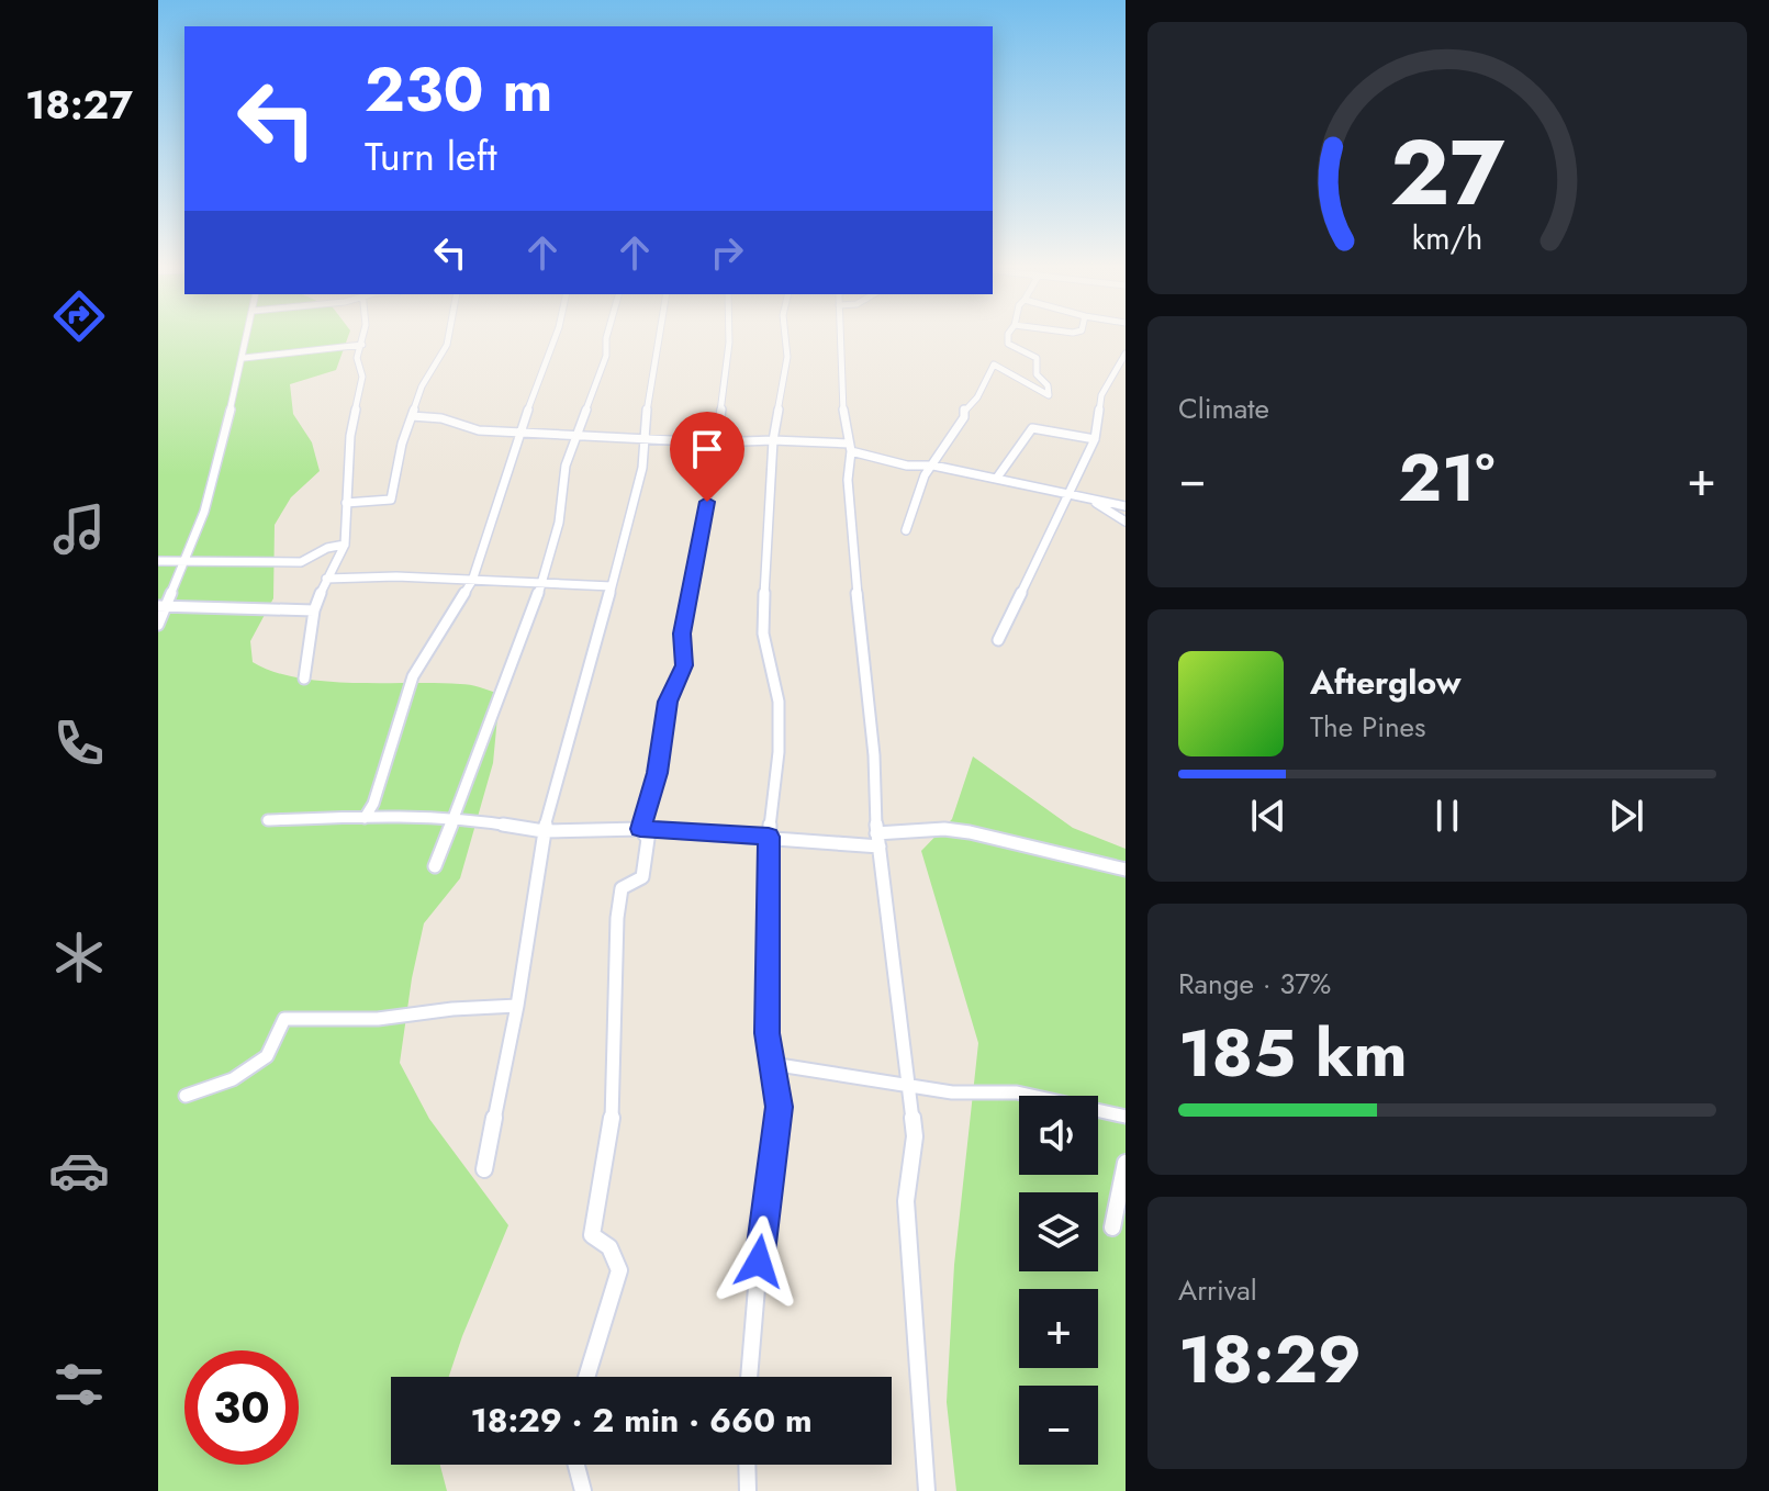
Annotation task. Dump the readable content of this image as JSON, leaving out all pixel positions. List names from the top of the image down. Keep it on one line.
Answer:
{"page":{"tabs":"18:27","turn":["230 m","Turn left"],"tile":["Climate",["Range · 37%","185 km"],["Arrival","18:29"]],"heat":["−","21°","+"],"song":["Afterglow","The Pines"],"map_buttons":["+","−"],"limit":"30","trip":"18:29 · 2 min · 660 m","gauge":["27","km/h"]}}
